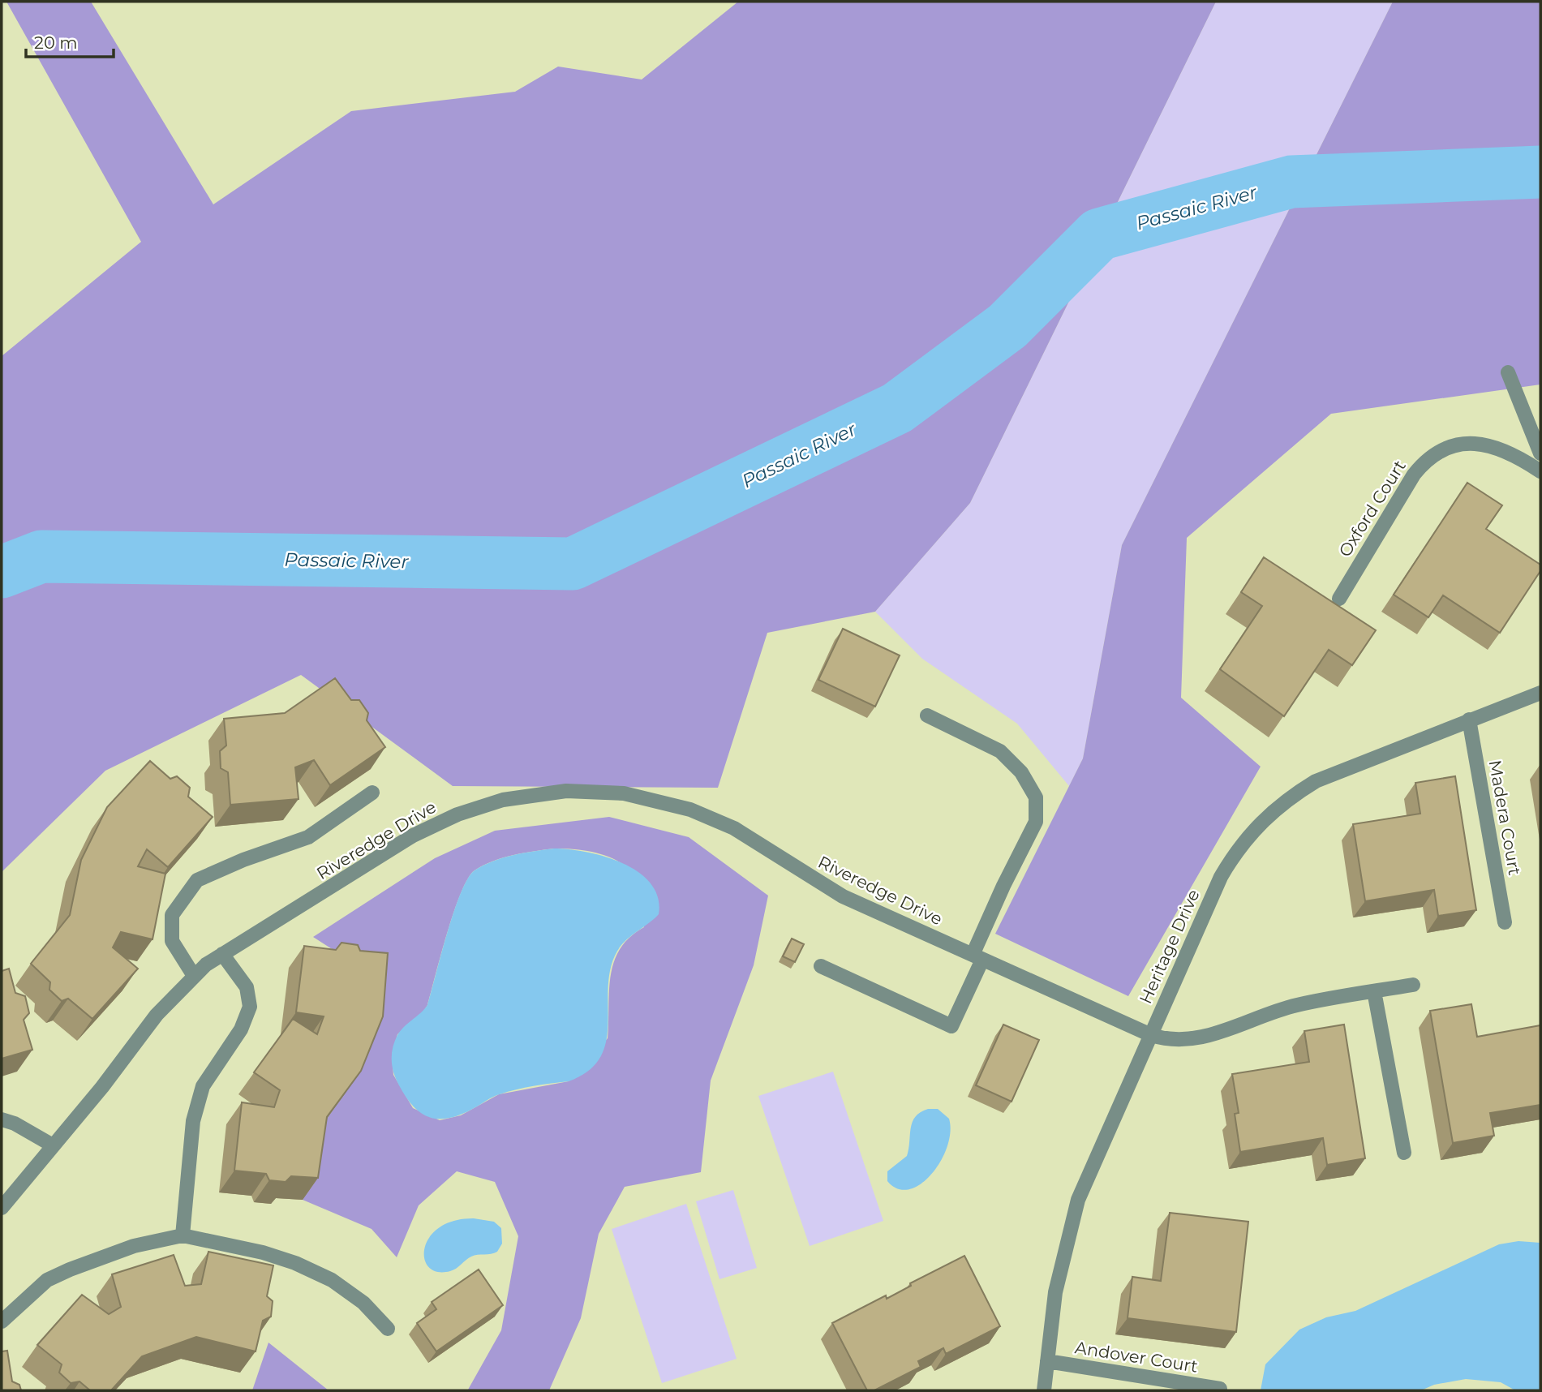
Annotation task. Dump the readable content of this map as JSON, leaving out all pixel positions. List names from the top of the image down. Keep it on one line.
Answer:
{"streets":{"street":["Oxford Court","Madera Court","Riveredge Drive","Heritage Drive","Andover Court"]},"crossings":[["Madera Court","Heritage Drive"],["Riveredge Drive","Heritage Drive"],["Heritage Drive","Andover Court"]],"water":["Passaic River"],"scale_bar":"20 m"}
